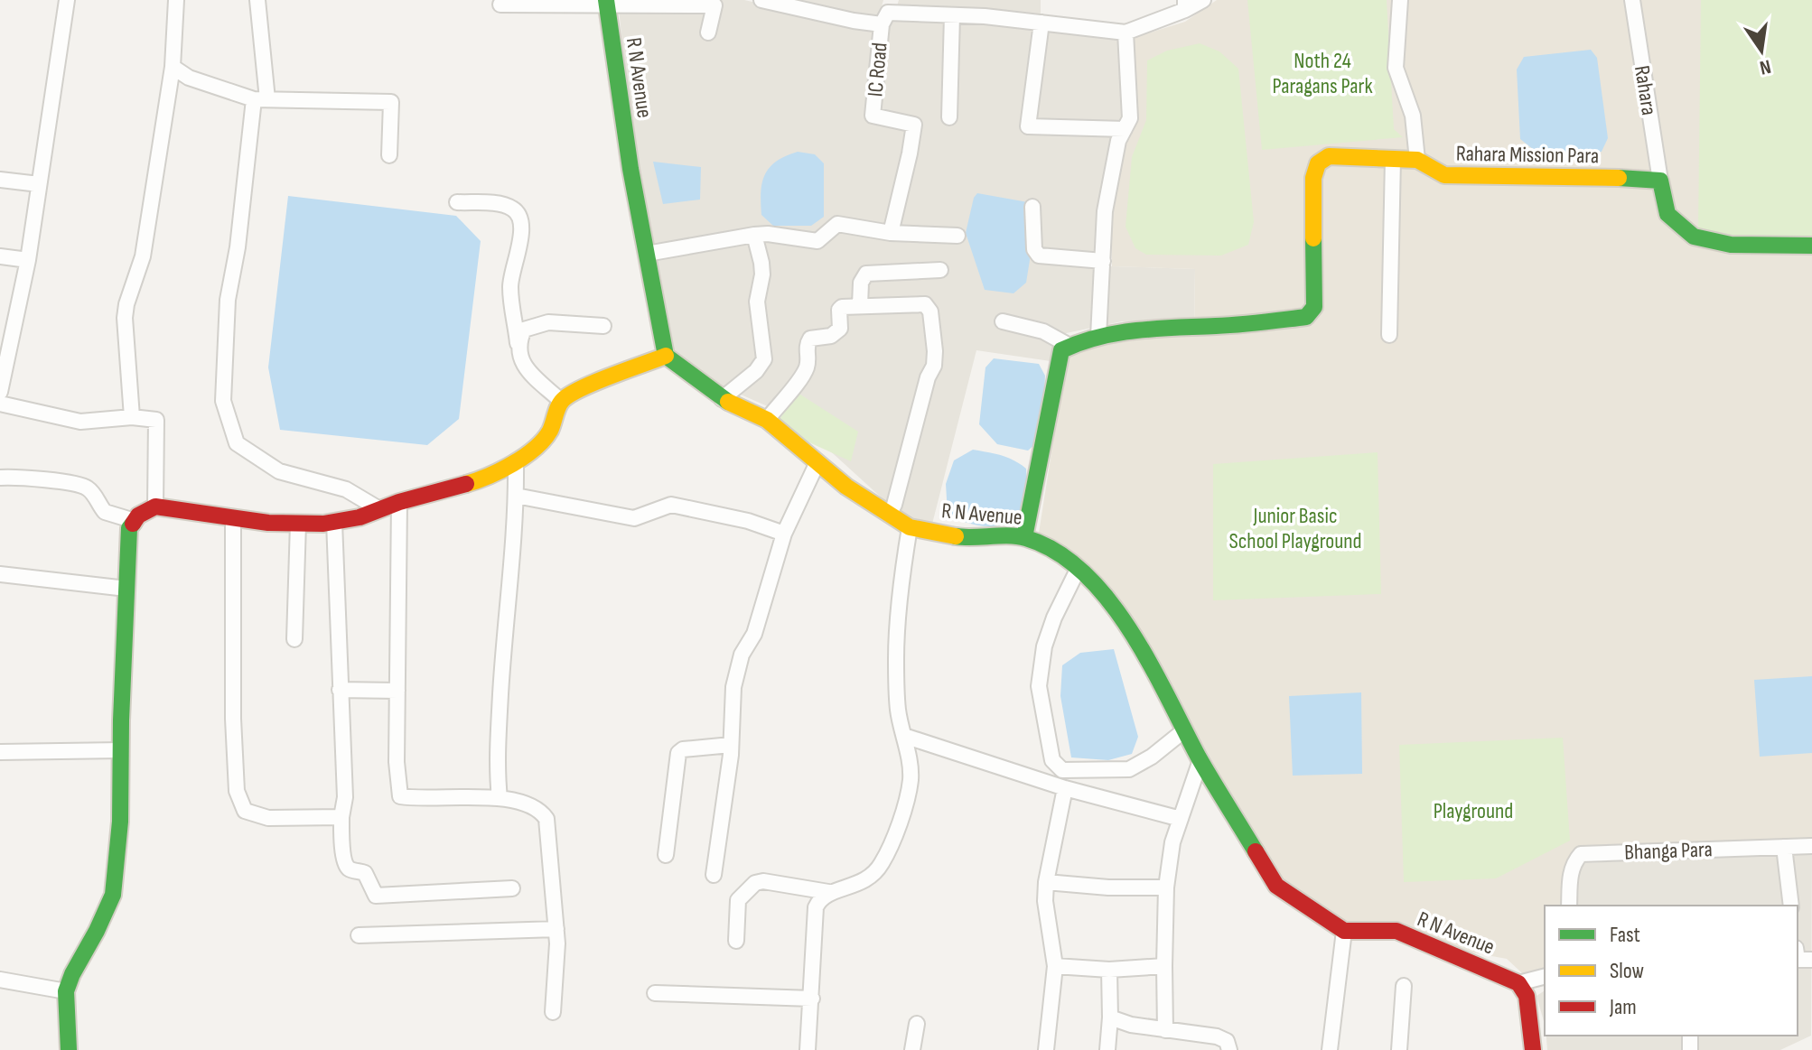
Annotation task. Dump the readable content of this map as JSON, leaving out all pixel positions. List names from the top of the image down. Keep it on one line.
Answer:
{"streets":{"street":["IC Road","R N Avenue","Rahara","Rahara Mission Para","Bhanga Para"]},"crossings":[["Rahara","Rahara Mission Para"]],"parks":["Noth 24 Paragans Park","Junior Basic School Playground","Playground"],"legend":["Fast","Slow","Jam"],"north":"bottom"}
